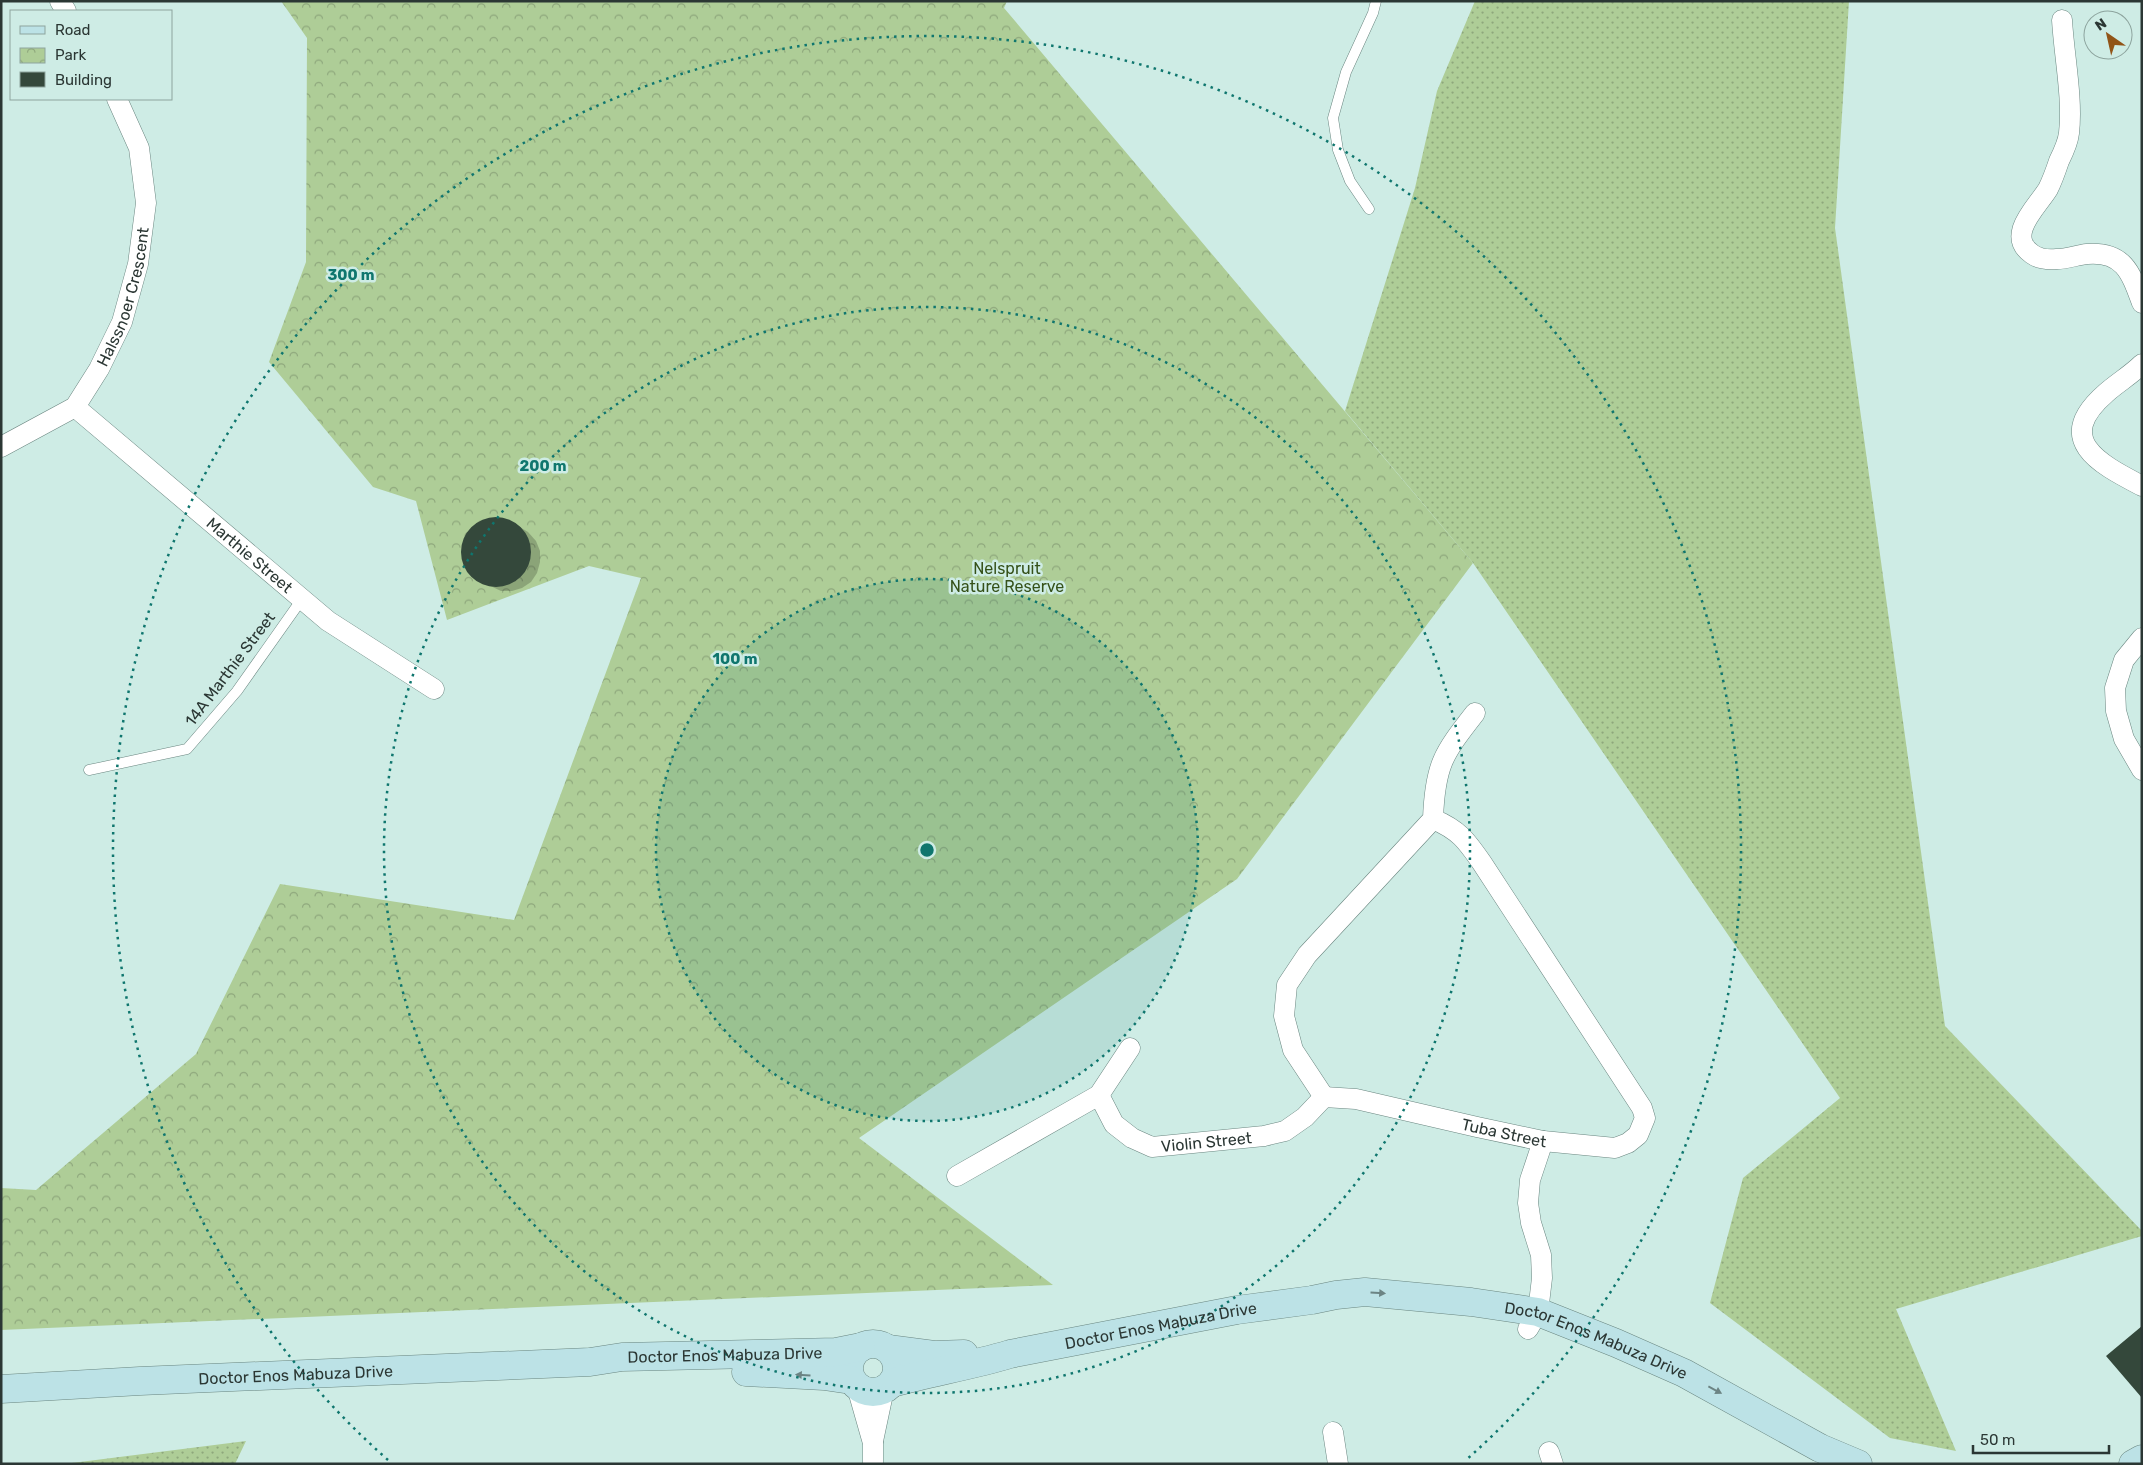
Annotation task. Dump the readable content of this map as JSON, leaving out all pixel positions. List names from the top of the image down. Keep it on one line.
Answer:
{"streets":{"main road":["Doctor Enos Mabuza Drive"],"street":["Halssnoer Crescent","Marthie Street","Tuba Street","Violin Street"],"lane":["14A Marthie Street"]},"crossings":[["Halssnoer Crescent","Marthie Street"],["Marthie Street","14A Marthie Street"],["Tuba Street","Violin Street"]],"parks":["Nelspruit Nature Reserve"],"legend":["Road","Park","Building"],"scale_bar":"50 m","north":"top left","rings":["300 m","200 m","100 m"]}
